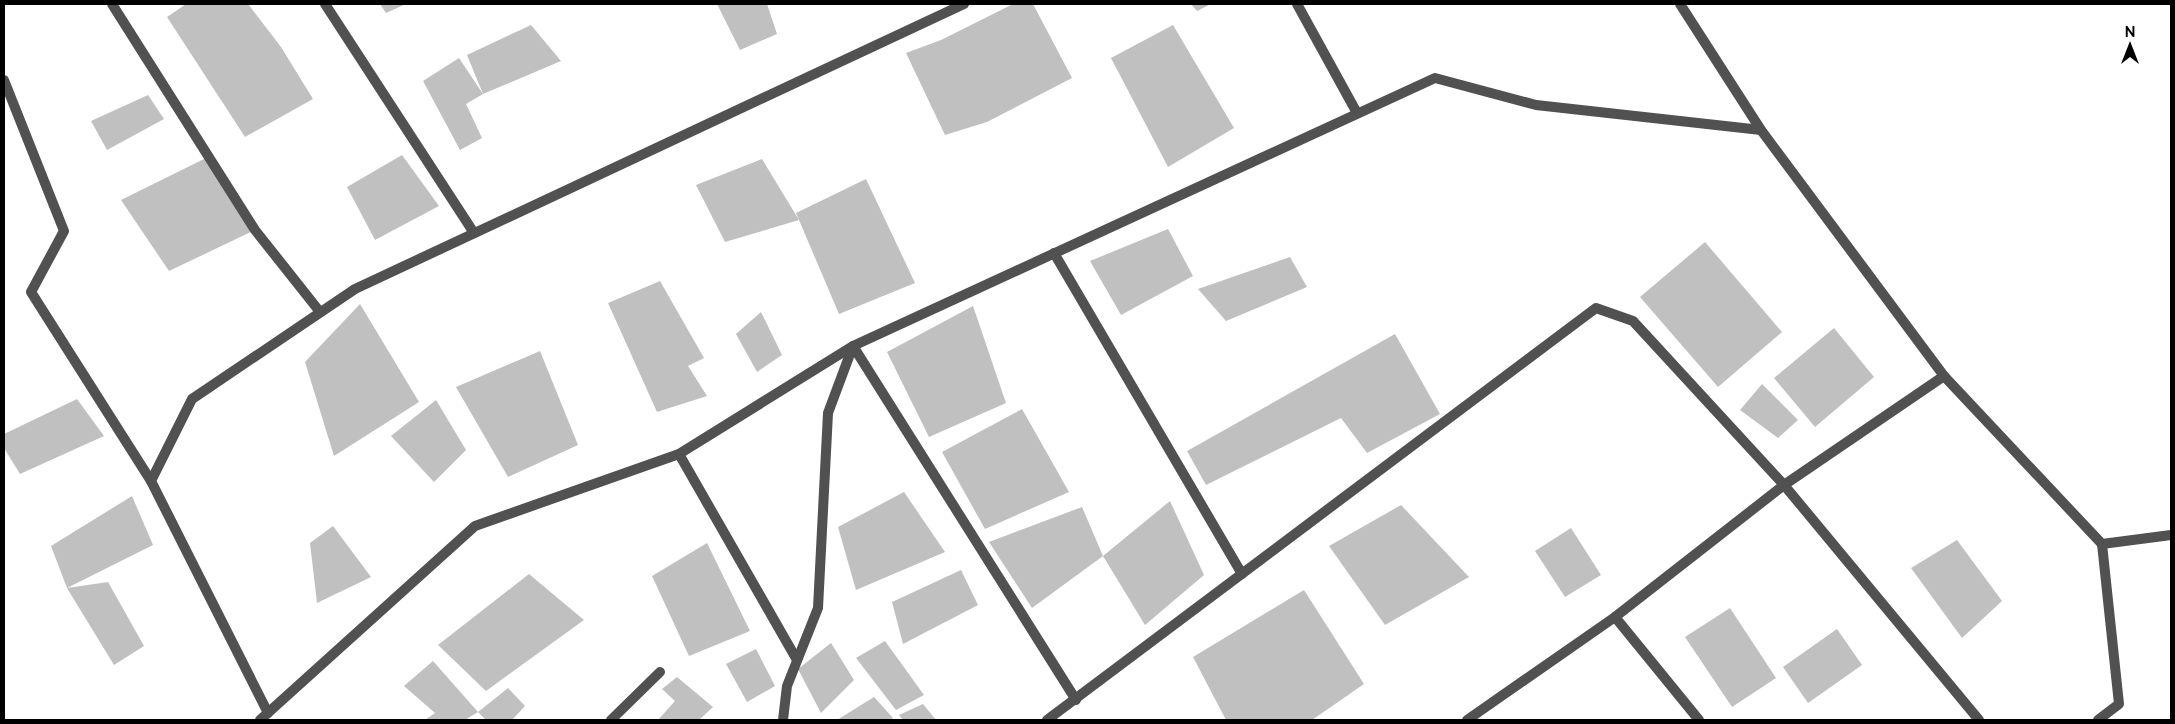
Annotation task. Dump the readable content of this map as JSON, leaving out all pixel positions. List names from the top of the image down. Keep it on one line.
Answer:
{"north":"top"}
